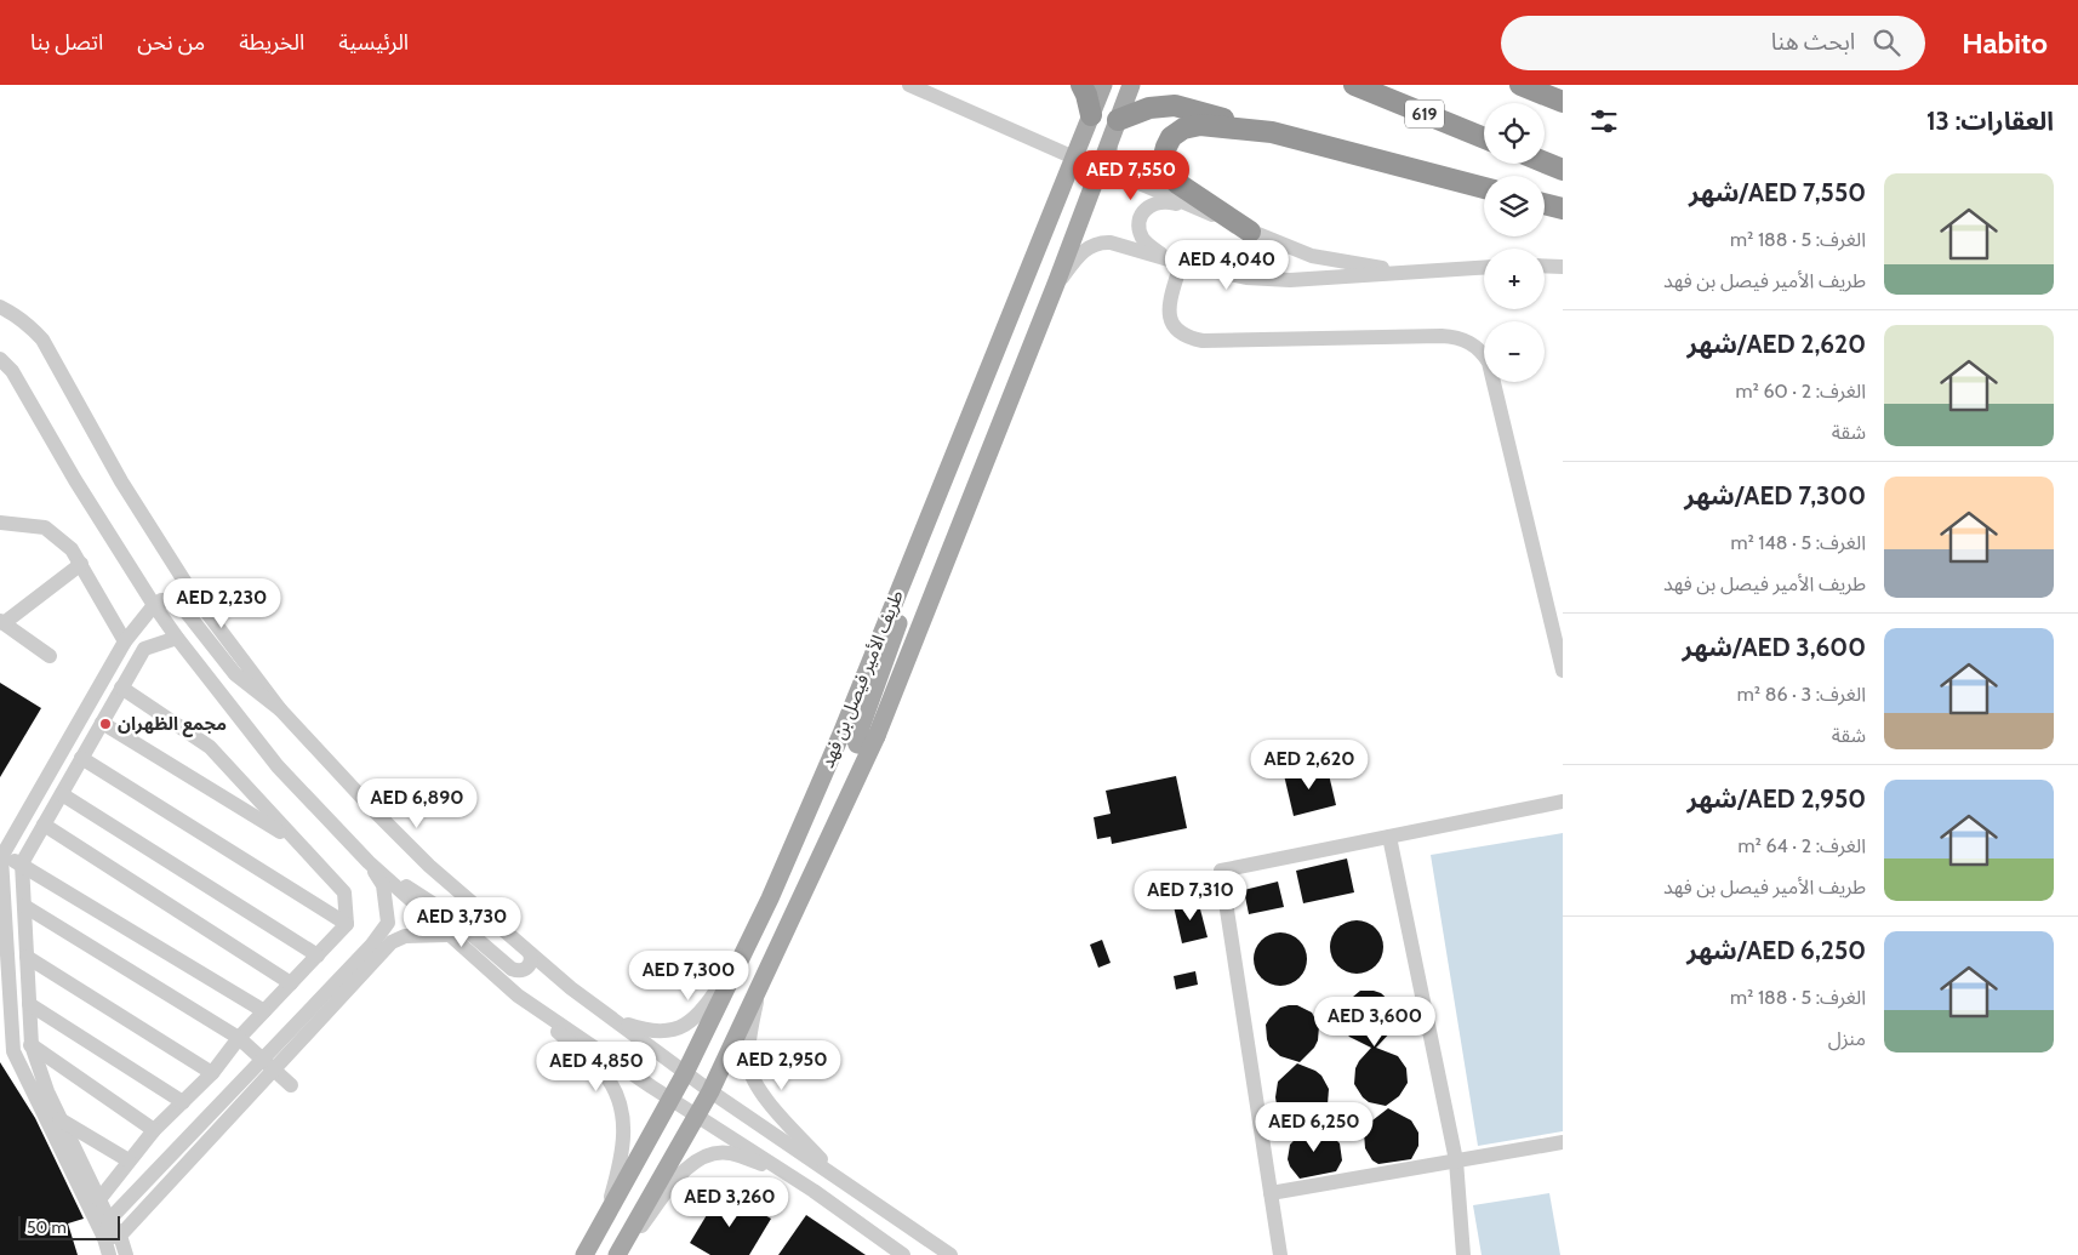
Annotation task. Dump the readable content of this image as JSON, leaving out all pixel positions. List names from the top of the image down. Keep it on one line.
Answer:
{"streets":{"highway":["619"],"main road":["طريف الأمير فيصل بن فهد"]},"places":["مجمع الظهران"],"scale_bar":"50 m","page":{"header":"Habito","search":"ابحث هنا","nav":["الرئيسية","الخريطة","من نحن","اتصل بنا"],"heading":"العقارات: 13","map_buttons":["+","−"],"price":["AED 7,550","AED 4,040","AED 2,230","AED 2,620","AED 6,890","AED 7,310","AED 3,730","AED 7,300","AED 3,600","AED 2,950","AED 4,850","AED 6,250","AED 3,260"],"list":[{"name":"AED 7,550/شهر","note":"الغرف: 5 · 188 m² · طريف الأمير فيصل بن فهد"},{"name":"AED 2,620/شهر","note":"الغرف: 2 · 60 m² · شقة"},{"name":"AED 7,300/شهر","note":"الغرف: 5 · 148 m² · طريف الأمير فيصل بن فهد"},{"name":"AED 3,600/شهر","note":"الغرف: 3 · 86 m² · شقة"},{"name":"AED 2,950/شهر","note":"الغرف: 2 · 64 m² · طريف الأمير فيصل بن فهد"},{"name":"AED 6,250/شهر","note":"الغرف: 5 · 188 m² · منزل"}],"scale":"50 m"}}
